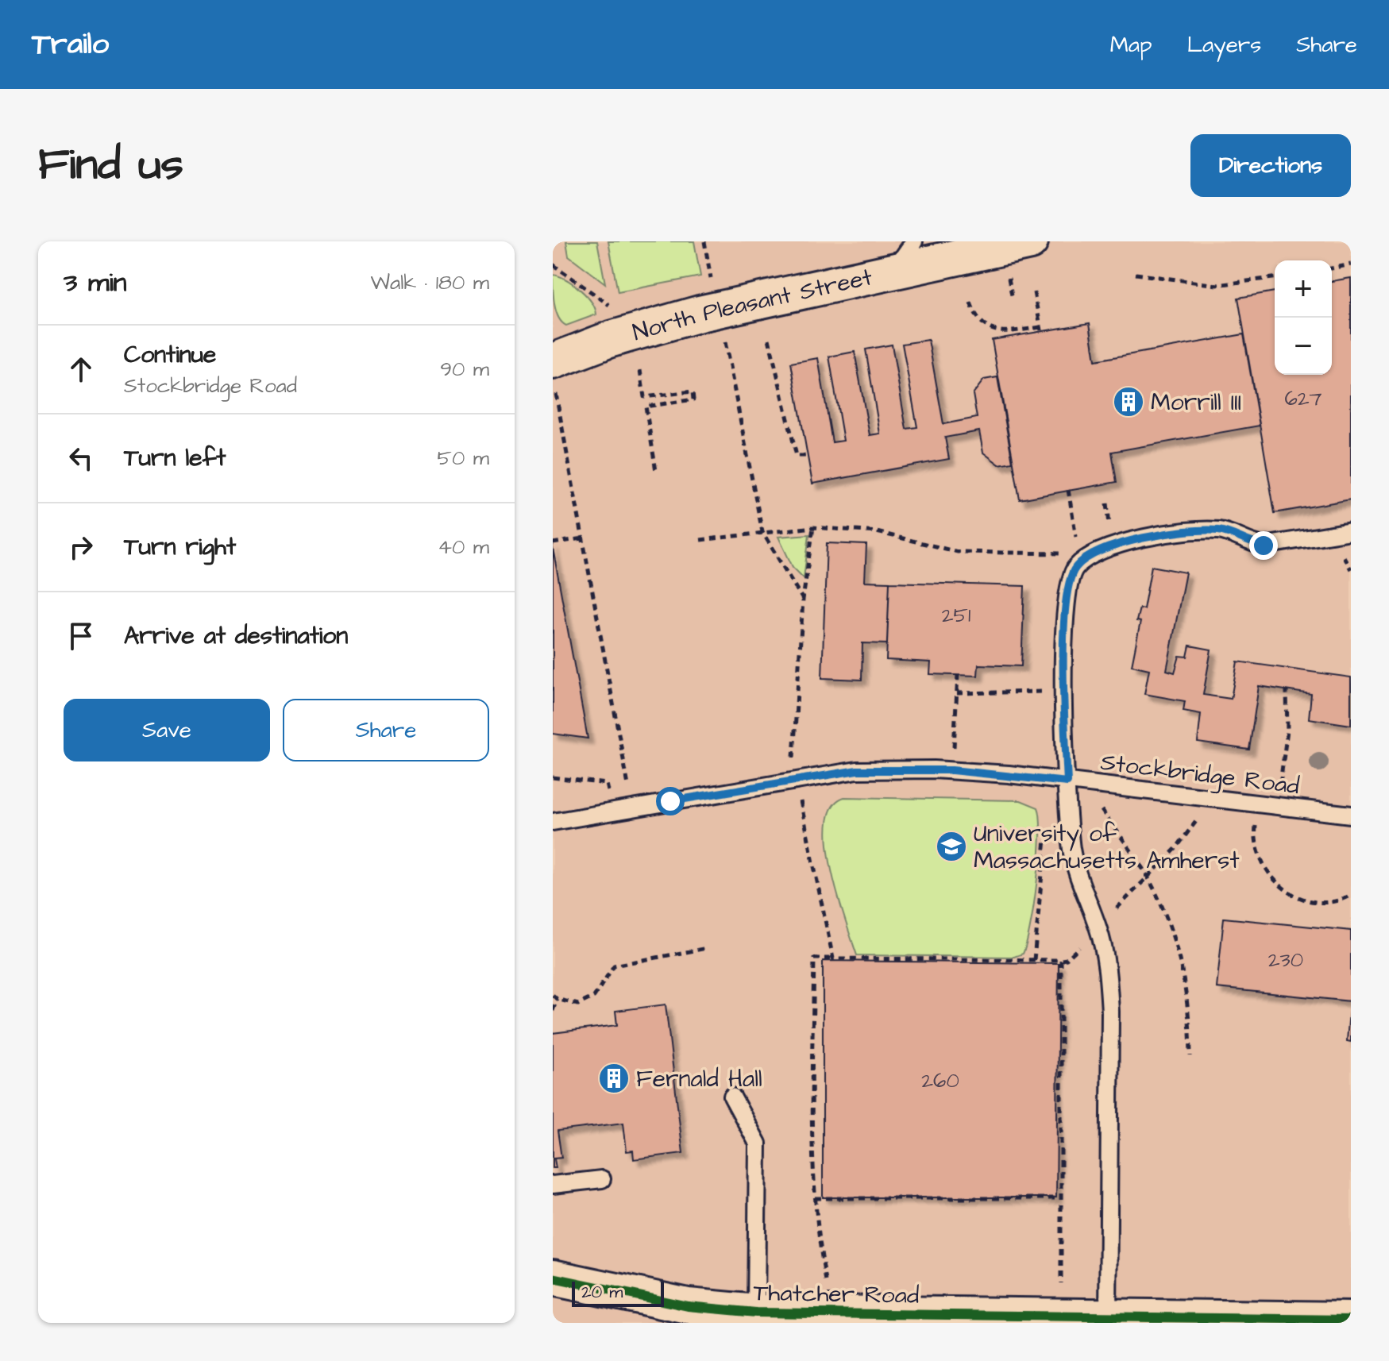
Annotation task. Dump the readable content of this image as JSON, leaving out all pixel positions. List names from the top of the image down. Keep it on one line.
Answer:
{"streets":{"street":["North Pleasant Street","Thatcher Road"],"lane":["Stockbridge Road"]},"places":{"building":["Morrill III","Fernald Hall"],"school or university":["University of Massachusetts Amherst"]},"house_numbers":["627","251","230","260"],"scale_bar":"20 m","page":{"header":"Trailo","nav":["Map","Layers","Share"],"title":"Find us","buttons":["Directions",["Save","Share"]],"heading":["3 min","Walk · 180 m"],"map_buttons":["+","−"],"list":[["Continue","Stockbridge Road","90 m"],["Turn left","50 m"],["Turn right","40 m"],"Arrive at destination"],"scale":"20 m"}}
